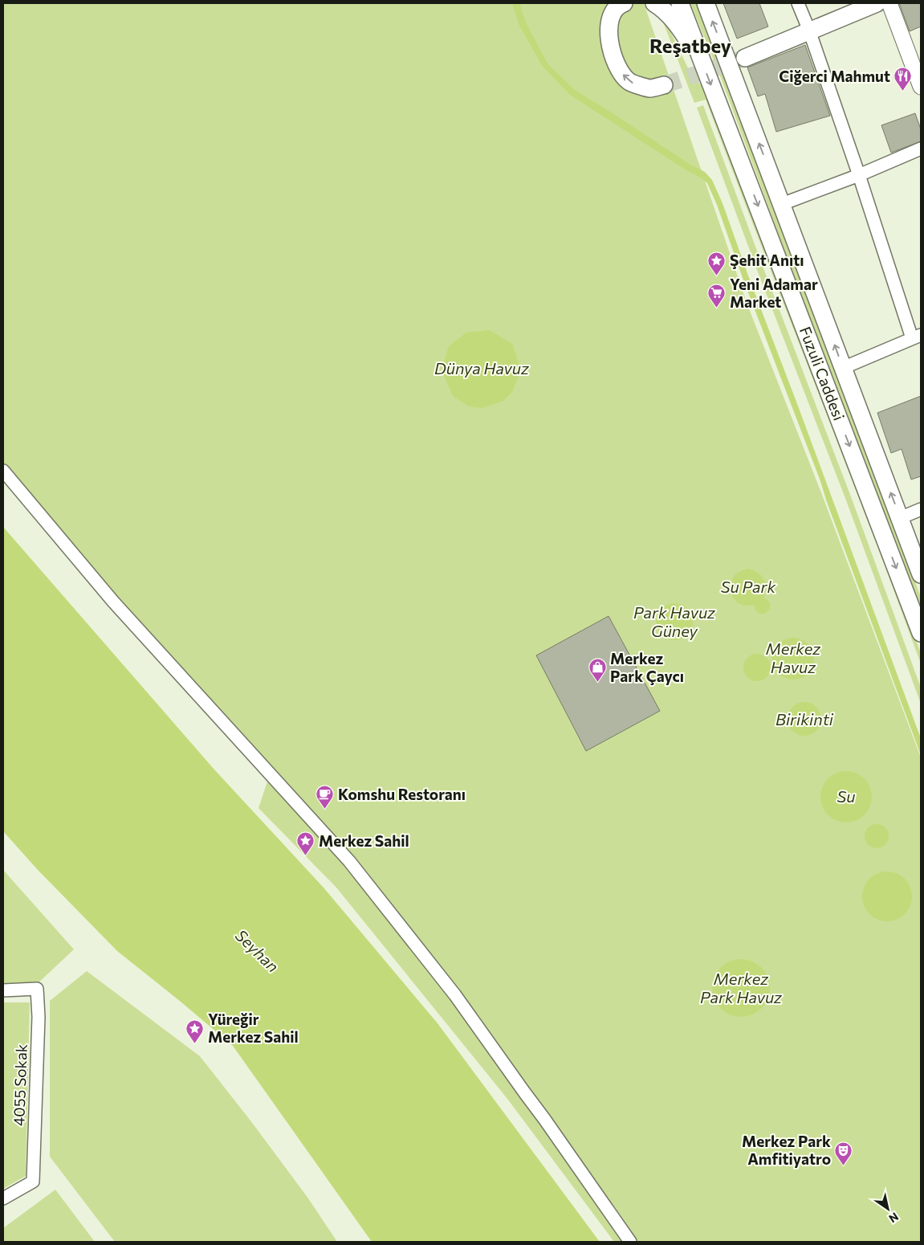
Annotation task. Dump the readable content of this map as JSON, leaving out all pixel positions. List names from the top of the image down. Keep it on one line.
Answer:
{"streets":{"main road":["Fuzuli Caddesi"],"street":["4055 Sokak"]},"districts":["Reşatbey"],"water":["Dünya Havuz","Su Park","Park Havuz Güney","Merkez Havuz","Birikinti","Su","Seyhan","Merkez Park Havuz"],"places":{"restaurant":["Ciğerci Mahmut"],"place":["Şehit Anıtı","Merkez Sahil","Yüreğir Merkez Sahil"],"supermarket":["Yeni Adamar Market"],"shop":["Merkez Park Çaycı"],"cafe":["Komshu Restoranı"],"theatre":["Merkez Park Amfitiyatro"]},"north":"bottom right"}
